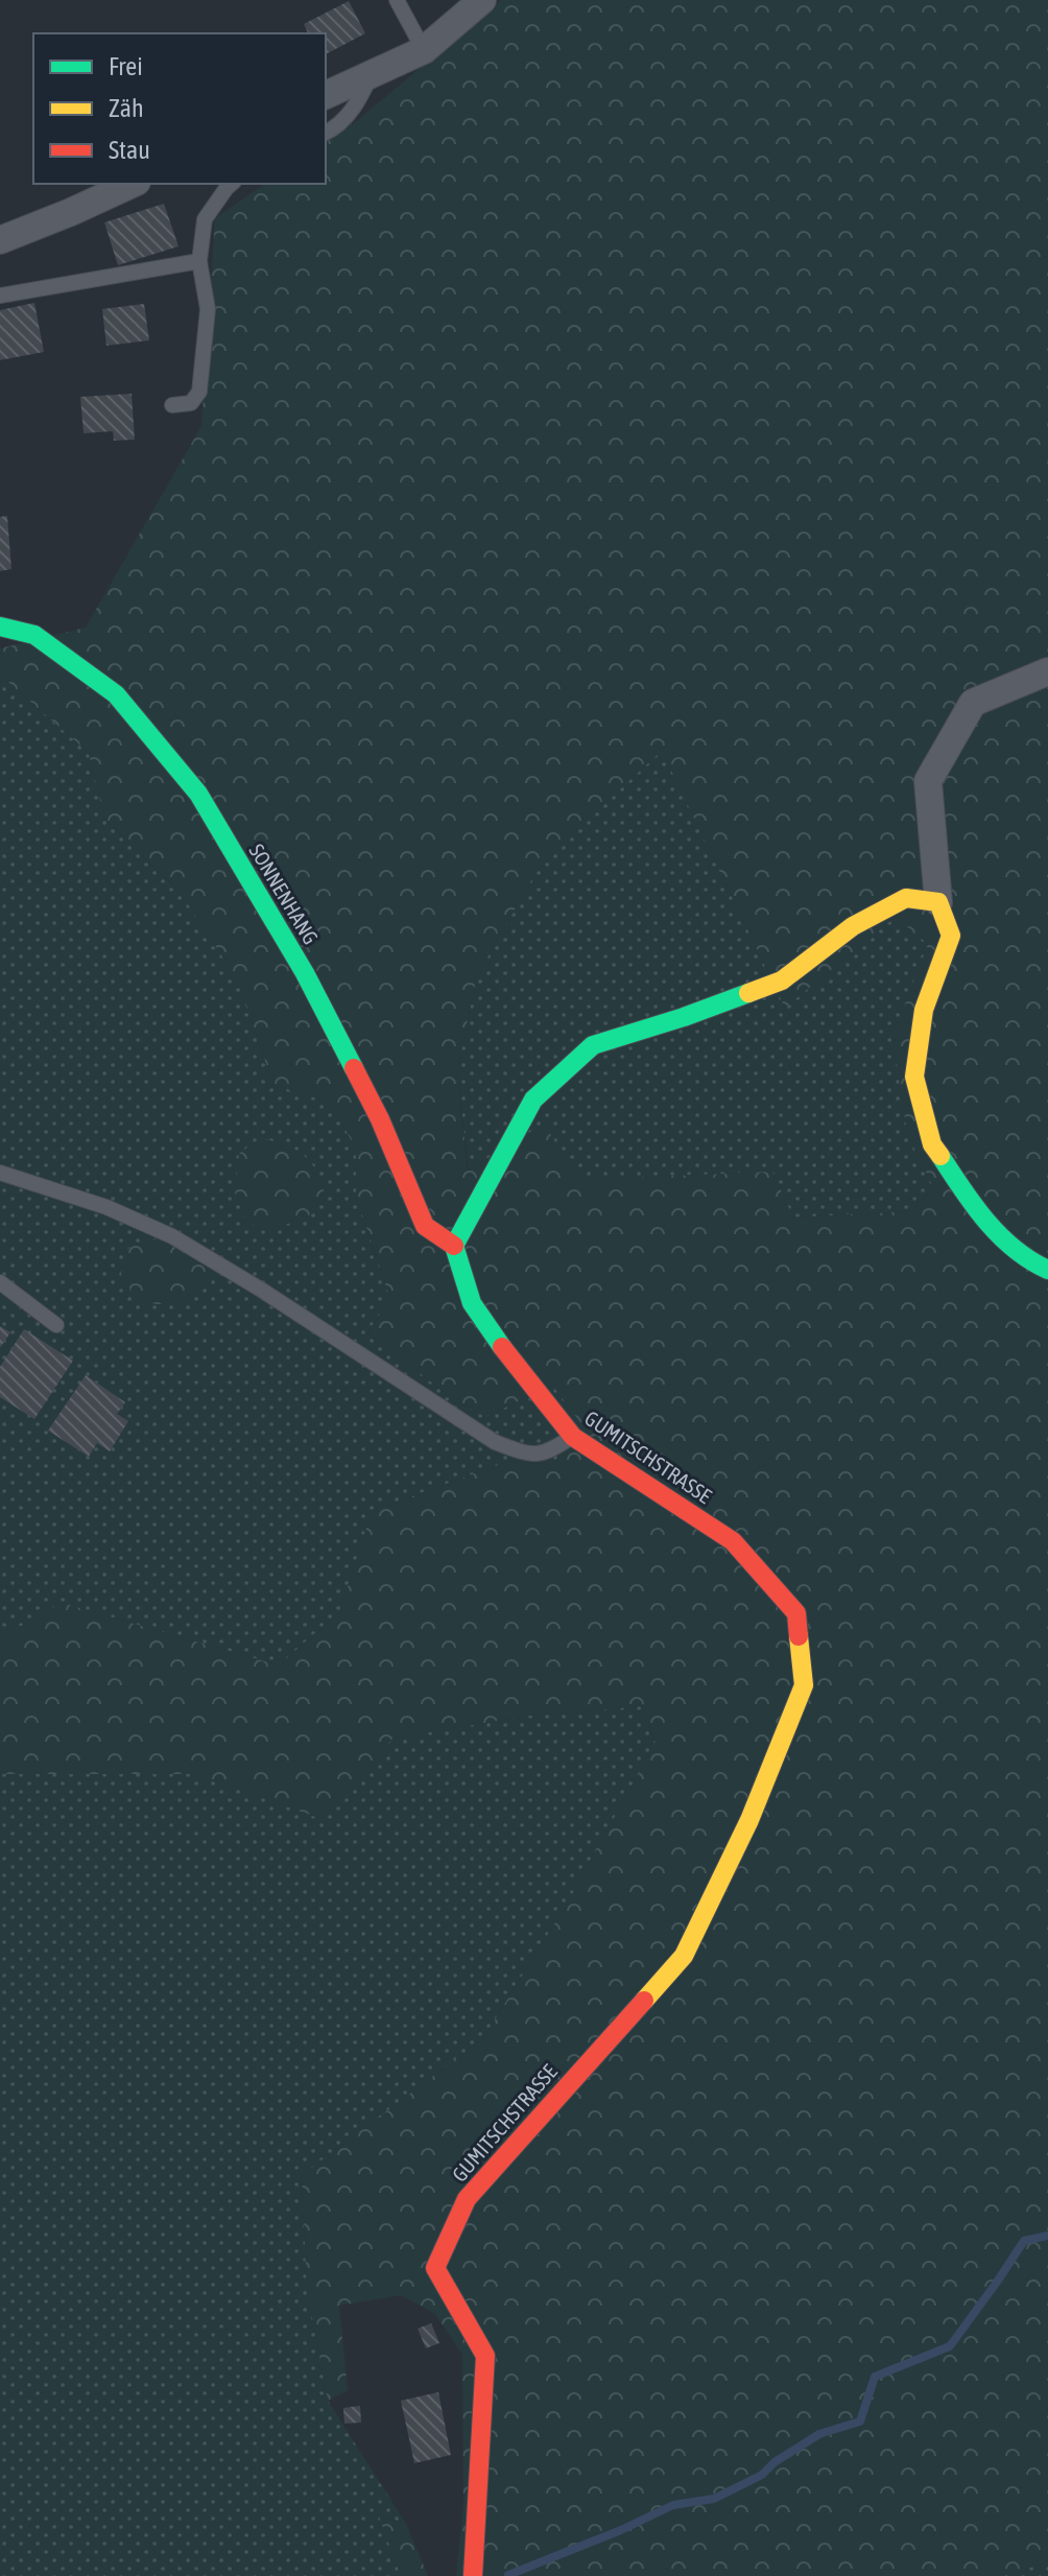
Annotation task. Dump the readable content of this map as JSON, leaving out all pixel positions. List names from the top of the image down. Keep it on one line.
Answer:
{"streets":{"street":["SONNENHANG","GUMITSCHSTRASSE"]},"crossings":[["SONNENHANG","GUMITSCHSTRASSE"]],"legend":["Frei","Zäh","Stau"]}
